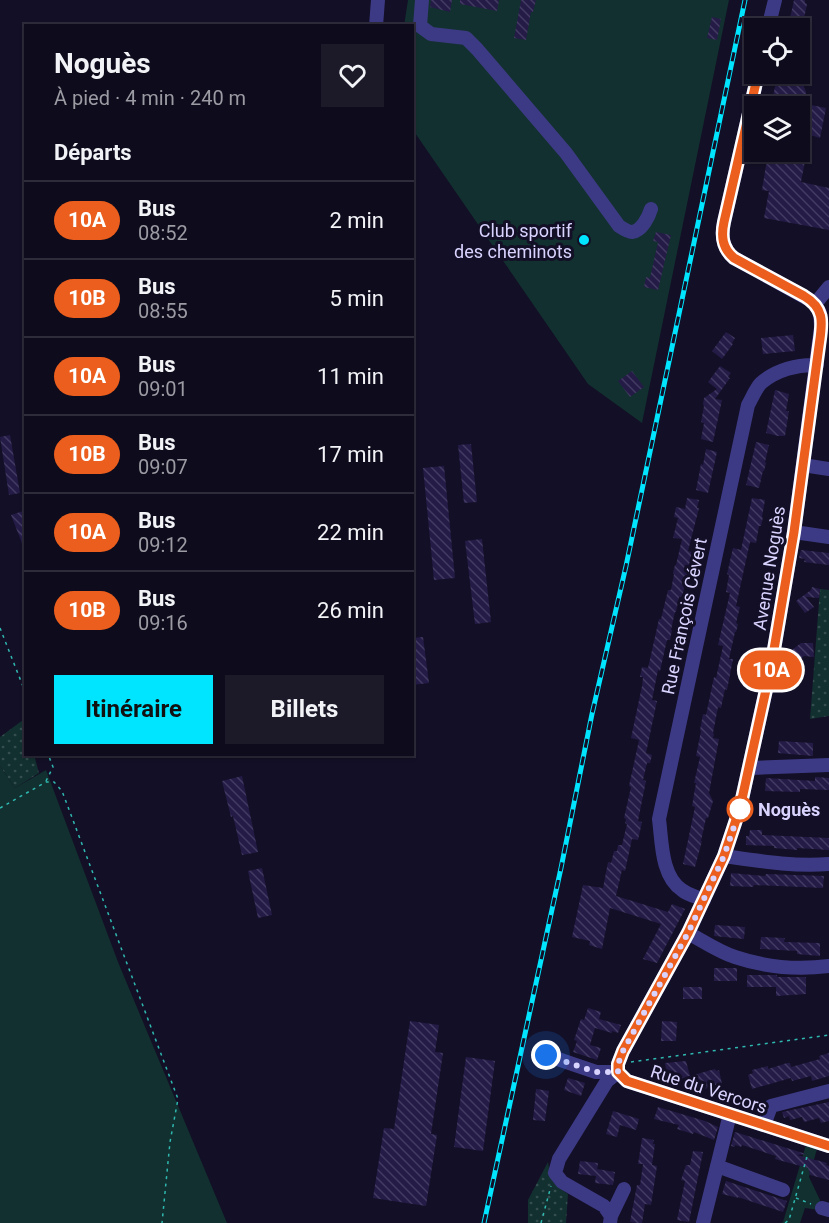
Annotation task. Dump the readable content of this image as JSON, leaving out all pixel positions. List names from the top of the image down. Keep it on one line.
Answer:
{"streets":{"street":["Avenue Noguès","Rue François Cévert","Rue du Vercors"]},"crossings":[["Avenue Noguès","Rue François Cévert"],["Avenue Noguès","Rue du Vercors"]],"places":["Club sportif des cheminots","Noguès"],"lines":["bus line 10A"],"page":{"on_map":"10A","heading":[["Noguès","À pied · 4 min · 240 m"],"Départs"],"list":[{"mark":"10A","name":"Bus","note":"08:52","value":"2 min"},{"mark":"10B","name":"Bus","note":"08:55","value":"5 min"},{"mark":"10A","name":"Bus","note":"09:01","value":"11 min"},{"mark":"10B","name":"Bus","note":"09:07","value":"17 min"},{"mark":"10A","name":"Bus","note":"09:12","value":"22 min"},{"mark":"10B","name":"Bus","note":"09:16","value":"26 min"}],"buttons":["Itinéraire","Billets"]}}
